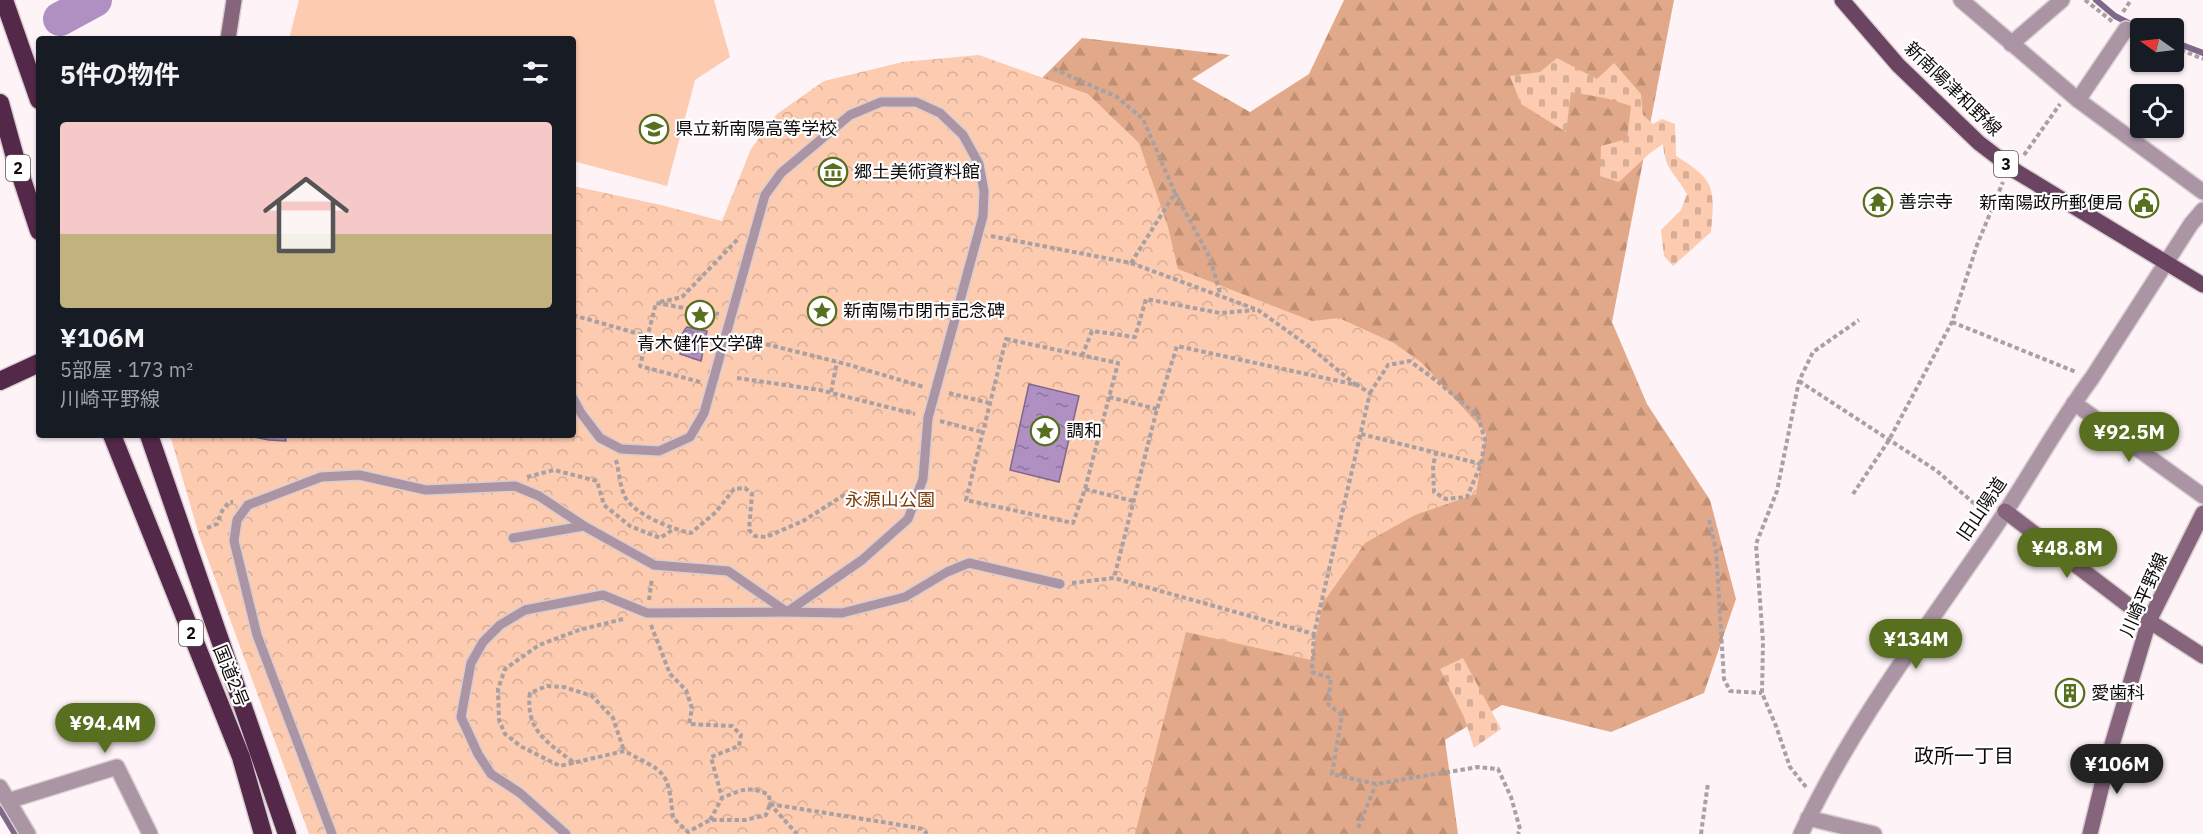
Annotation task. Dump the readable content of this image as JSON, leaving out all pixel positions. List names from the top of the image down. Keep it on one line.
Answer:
{"streets":{"highway":["2","国道2号"],"main road":["新南陽津和野線","3"],"street":["旧山陽道","川崎平野線"]},"crossings":[["新南陽津和野線","旧山陽道"]],"districts":["政所一丁目"],"parks":["永源山公園"],"places":{"school or university":["県立新南陽高等学校"],"museum":["郷土美術資料館"],"temple":["善宗寺"],"public building":["新南陽政所郵便局"],"place":["新南陽市閉市記念碑","青木健作文学碑","調和"],"building":["愛歯科"]},"north":"left","page":{"heading":"5件の物件","list":[{"name":"¥106M","note":"5部屋 · 173 m² · 川崎平野線"}],"price":["¥92.5M","¥48.8M","¥134M","¥94.4M","¥106M"]}}
